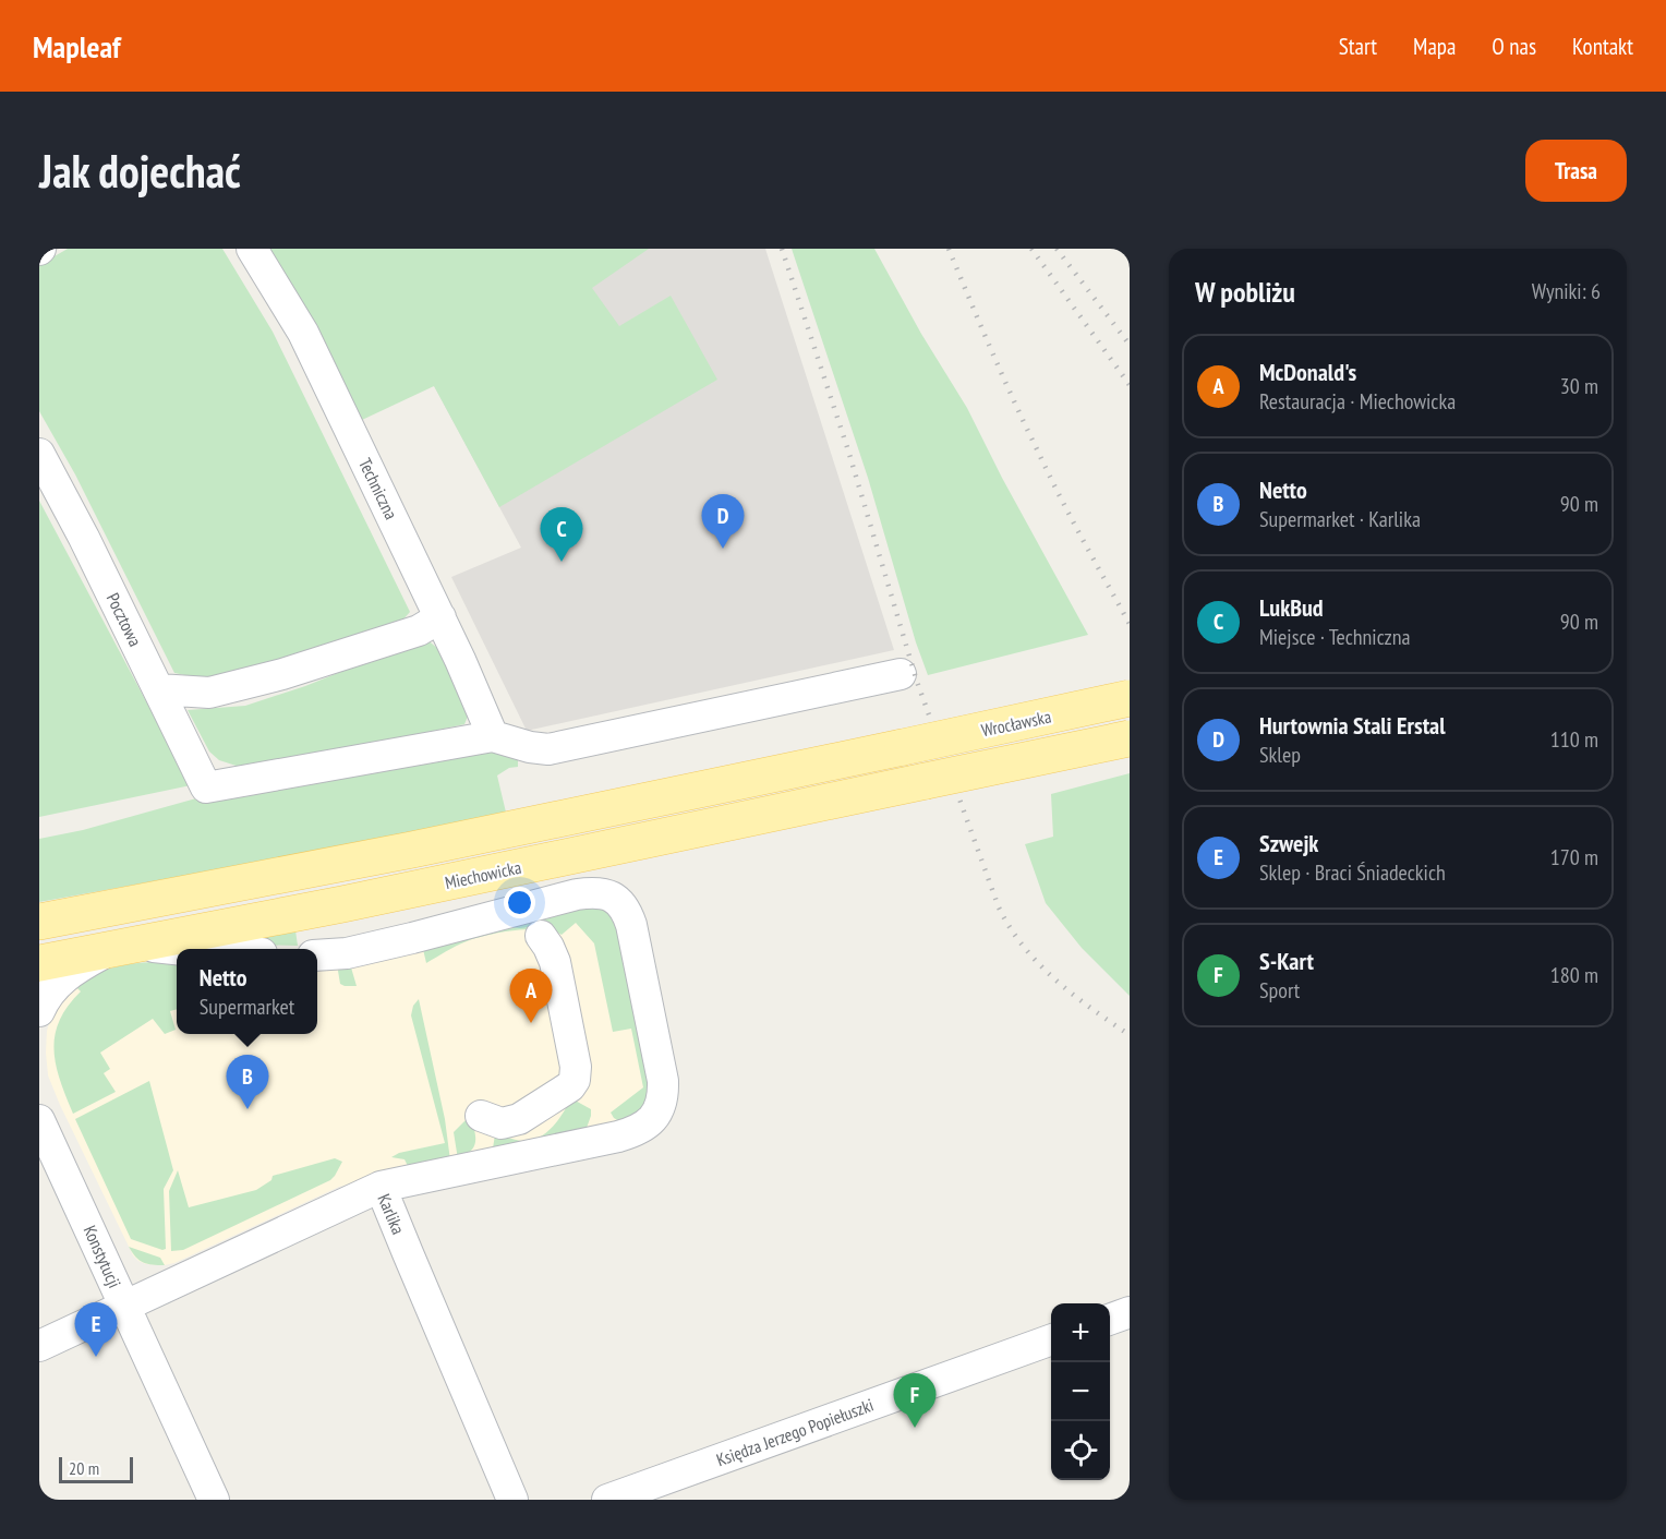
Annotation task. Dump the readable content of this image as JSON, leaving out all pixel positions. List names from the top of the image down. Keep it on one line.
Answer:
{"streets":{"main road":["Wrocławska","Miechowicka"],"street":["Techniczna","Pocztowa","Karlika","Konstytucji","Księdza Jerzego Popiełuszki"]},"crossings":[["Techniczna","Pocztowa"],["Karlika","Konstytucji"]],"scale_bar":"20 m","page":{"header":"Mapleaf","nav":["Start","Mapa","O nas","Kontakt"],"buttons":"Trasa","title":"Jak dojechać","heading":["W pobliżu","Wyniki: 6"],"list":[{"mark":"A","name":"McDonald's","note":"Restauracja · Miechowicka","value":"30 m"},{"mark":"B","name":"Netto","note":"Supermarket · Karlika","value":"90 m"},{"mark":"C","name":"LukBud","note":"Miejsce · Techniczna","value":"90 m"},{"mark":"D","name":"Hurtownia Stali Erstal","note":"Sklep","value":"110 m"},{"mark":"E","name":"Szwejk","note":"Sklep · Braci Śniadeckich","value":"170 m"},{"mark":"F","name":"S-Kart","note":"Sport","value":"180 m"}],"pins":["D","C","A","B","E","F"],"popup":["Netto","Supermarket"],"map_buttons":["+","−"],"scale":"20 m"}}
